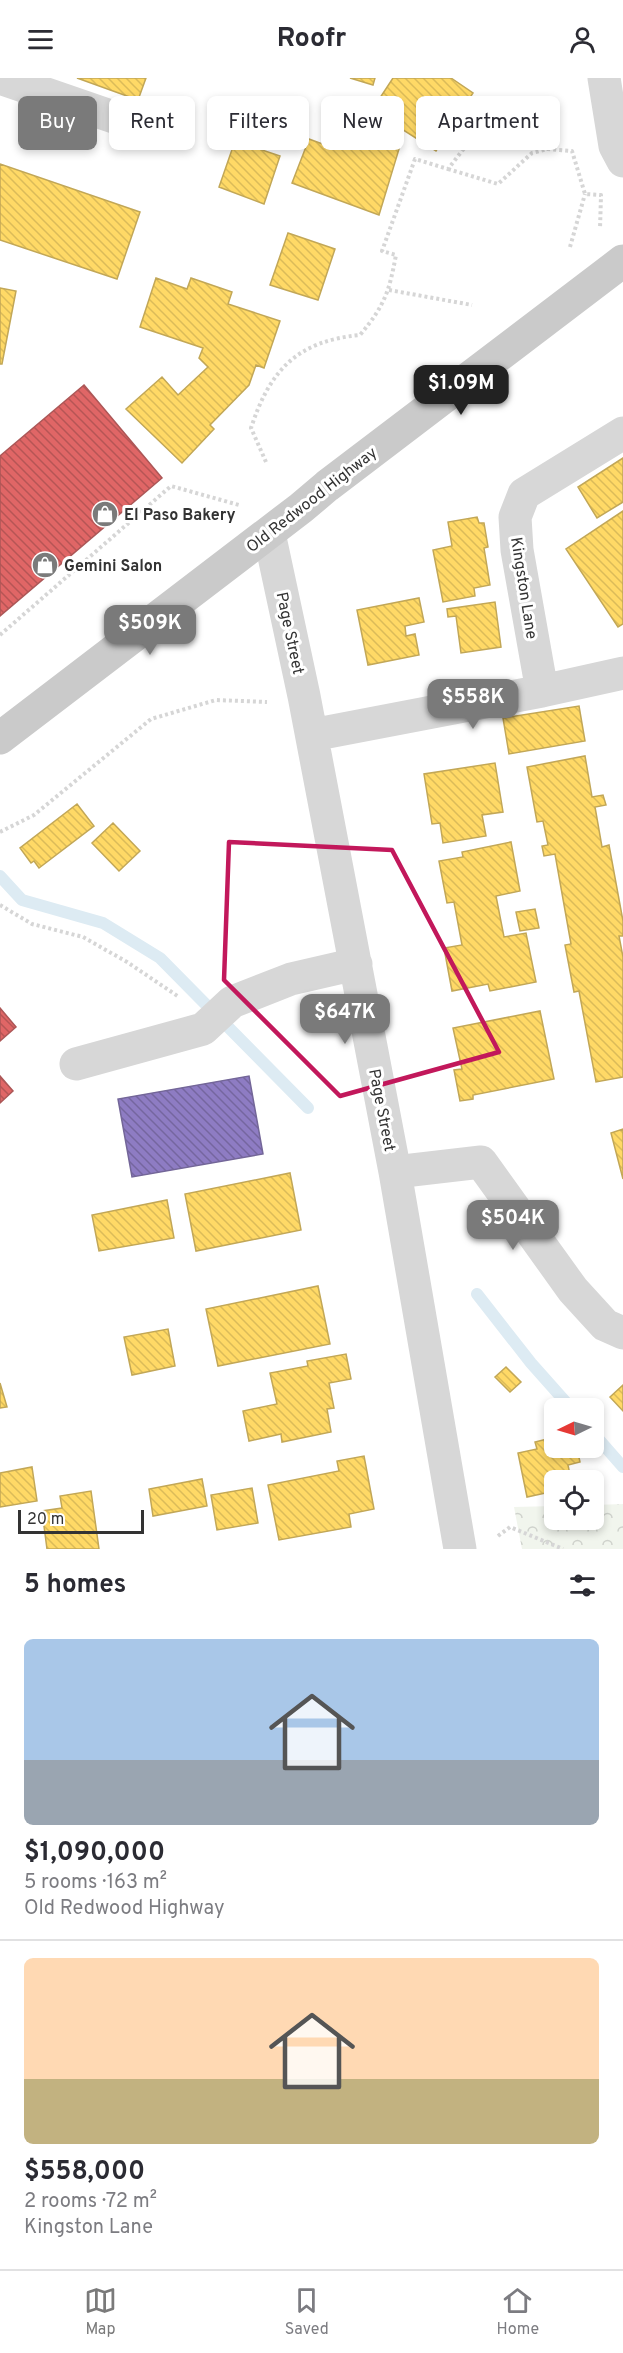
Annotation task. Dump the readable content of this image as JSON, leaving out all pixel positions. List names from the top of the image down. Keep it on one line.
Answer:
{"streets":{"main road":["Old Redwood Highway"],"street":["Kingston Lane","Page Street"]},"crossings":[["Old Redwood Highway","Page Street"]],"places":{"shop":["El Paso Bakery","Gemini Salon"]},"scale_bar":"20 m","north":"left","page":{"header":"Roofr","chip":["Buy","Rent","Filters","New","Apartment"],"price":["$1.09M","$509K","$558K","$647K","$504K"],"scale":"20 m","heading":"5 homes","list":[{"name":"$1,090,000","note":"5 rooms · 163 m² · Old Redwood Highway"},{"name":"$558,000","note":"2 rooms · 72 m² · Kingston Lane"}],"tabs":["Map","Saved","Home"]}}
